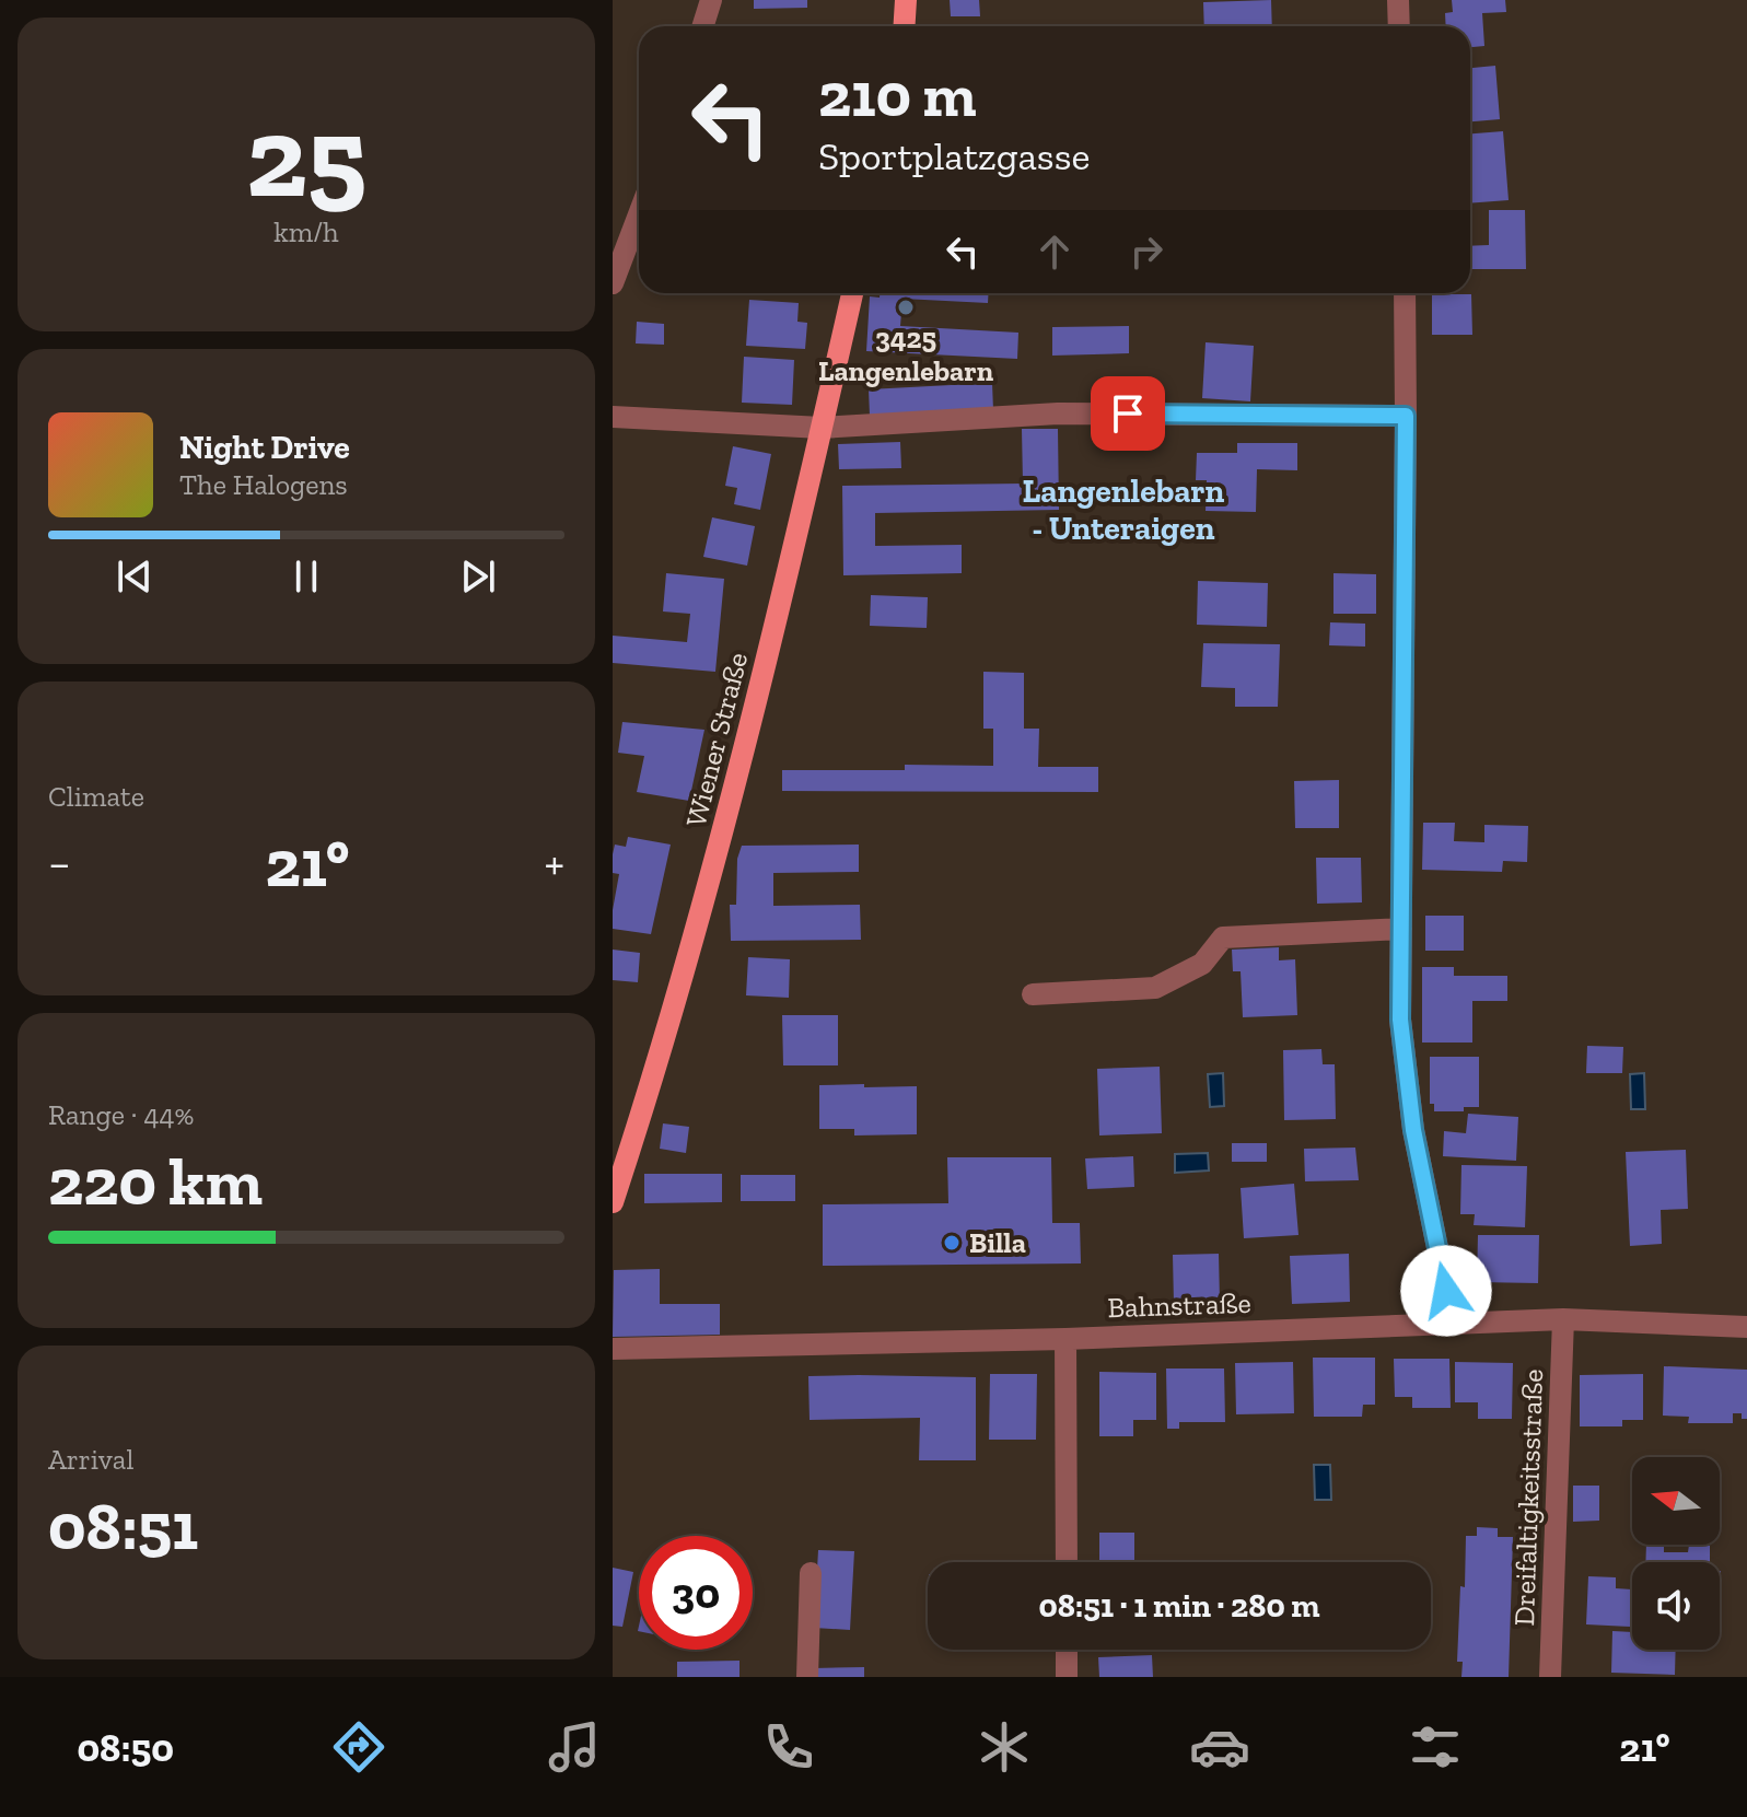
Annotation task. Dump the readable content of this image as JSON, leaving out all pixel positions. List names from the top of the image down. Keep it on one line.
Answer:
{"streets":{"main road":["Wiener Straße"],"street":["Bahnstraße","Dreifaltigkeitsstraße"]},"crossings":[["Bahnstraße","Dreifaltigkeitsstraße"]],"districts":["Langenlebarn - Unteraigen"],"places":["3425 Langenlebarn","Billa"],"north":"left","page":{"tile":[["25","km/h"],"Climate",["Range · 44%","220 km"],["Arrival","08:51"]],"turn":["210 m","Sportplatzgasse"],"song":["Night Drive","The Halogens"],"heat":["−","21°","+"],"limit":"30","trip":"08:51 · 1 min · 280 m","tabs":["08:50","21°"]}}
